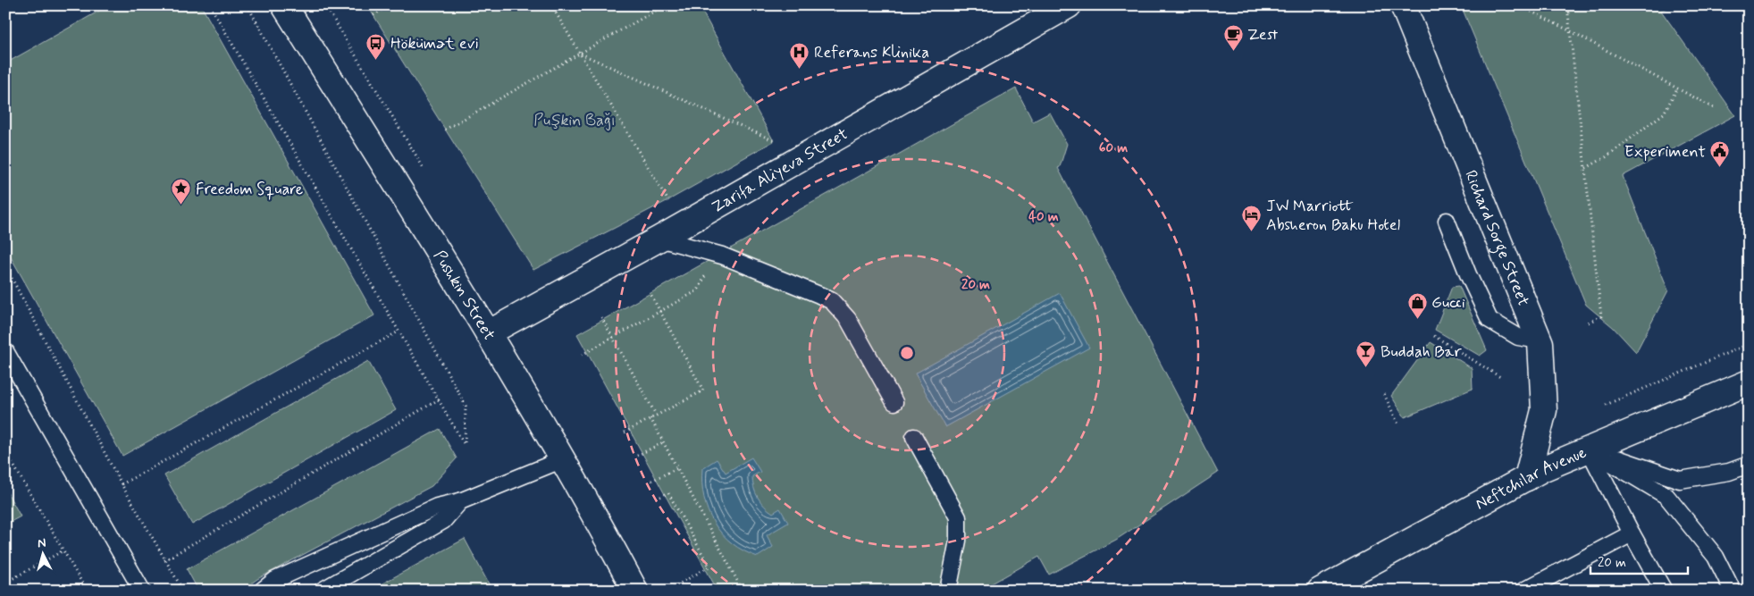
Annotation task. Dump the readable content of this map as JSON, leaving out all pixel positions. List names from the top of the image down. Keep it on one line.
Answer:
{"streets":{"main road":["Zarifa Aliyeva Street","Richard Sorge Street","Pushkin Street","Neftchilar Avenue"]},"crossings":[["Zarifa Aliyeva Street","Pushkin Street"],["Richard Sorge Street","Neftchilar Avenue"]],"parks":["Puşkin Bağı"],"places":{"cafe":["Zest"],"bus stop":["Hökümət evi"],"hospital":["Referans Klinika"],"public building":["Experiment"],"place":["Freedom Square"],"hotel":["JW Marriott Absheron Baku Hotel"],"shop":["Gucci"],"bar":["Buddah Bar"]},"scale_bar":"20 m","north":"top","rings":["60 m","40 m","20 m"]}
